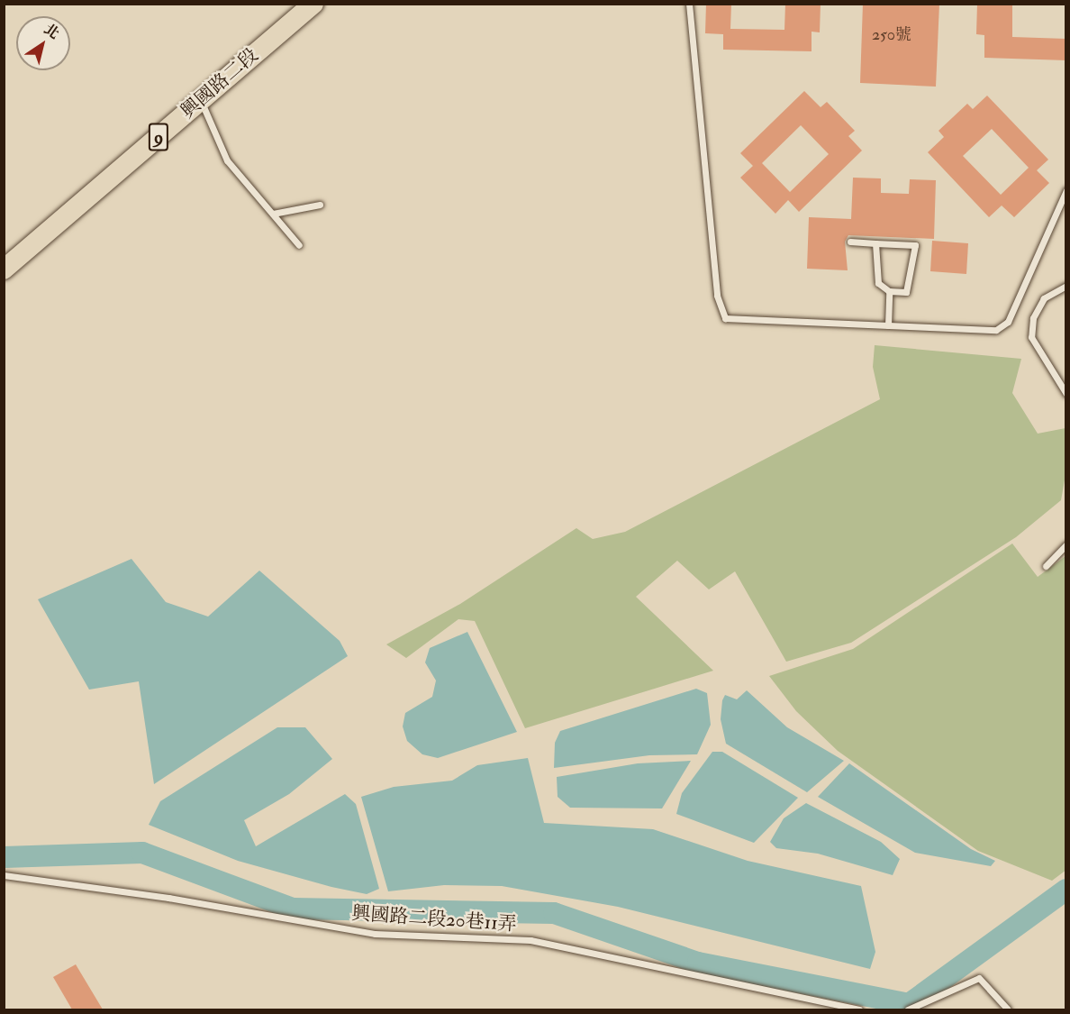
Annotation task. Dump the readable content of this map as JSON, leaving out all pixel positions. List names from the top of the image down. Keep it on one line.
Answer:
{"streets":{"main road":["興國路二段","9"],"lane":["興國路二段20巷11弄"]},"house_numbers":["250號"],"north":"top right"}
